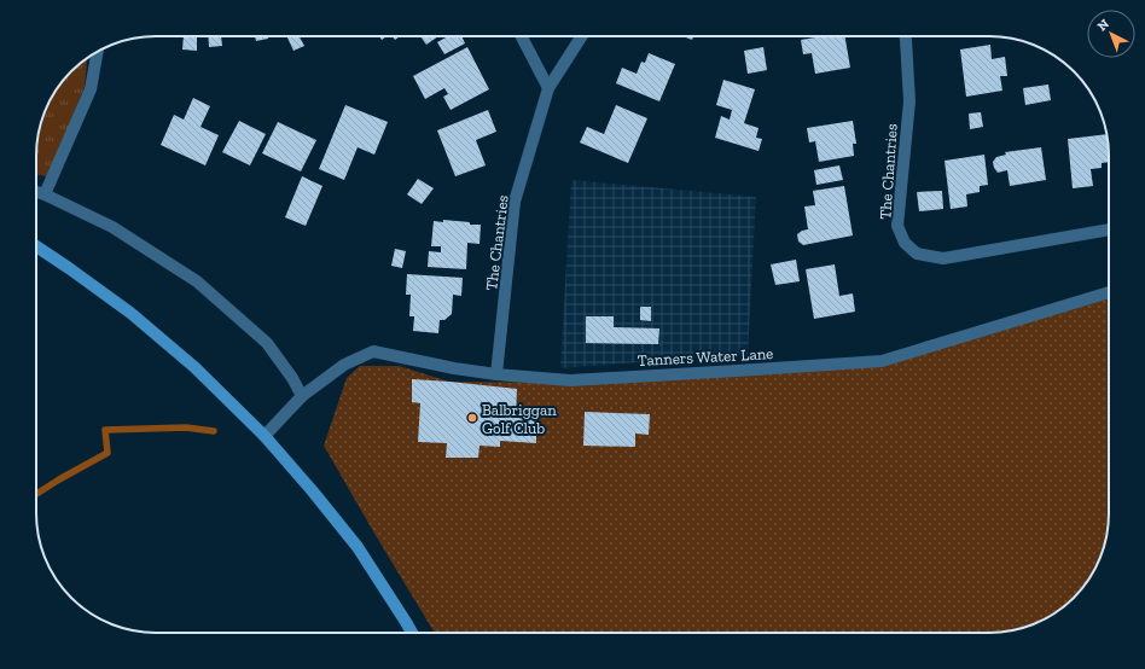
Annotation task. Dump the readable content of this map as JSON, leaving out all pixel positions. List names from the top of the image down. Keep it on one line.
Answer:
{"streets":{"street":["The Chantries","Tanners Water Lane"]},"crossings":[["The Chantries","Tanners Water Lane"]],"places":["Balbriggan Golf Club"],"north":"top left"}
